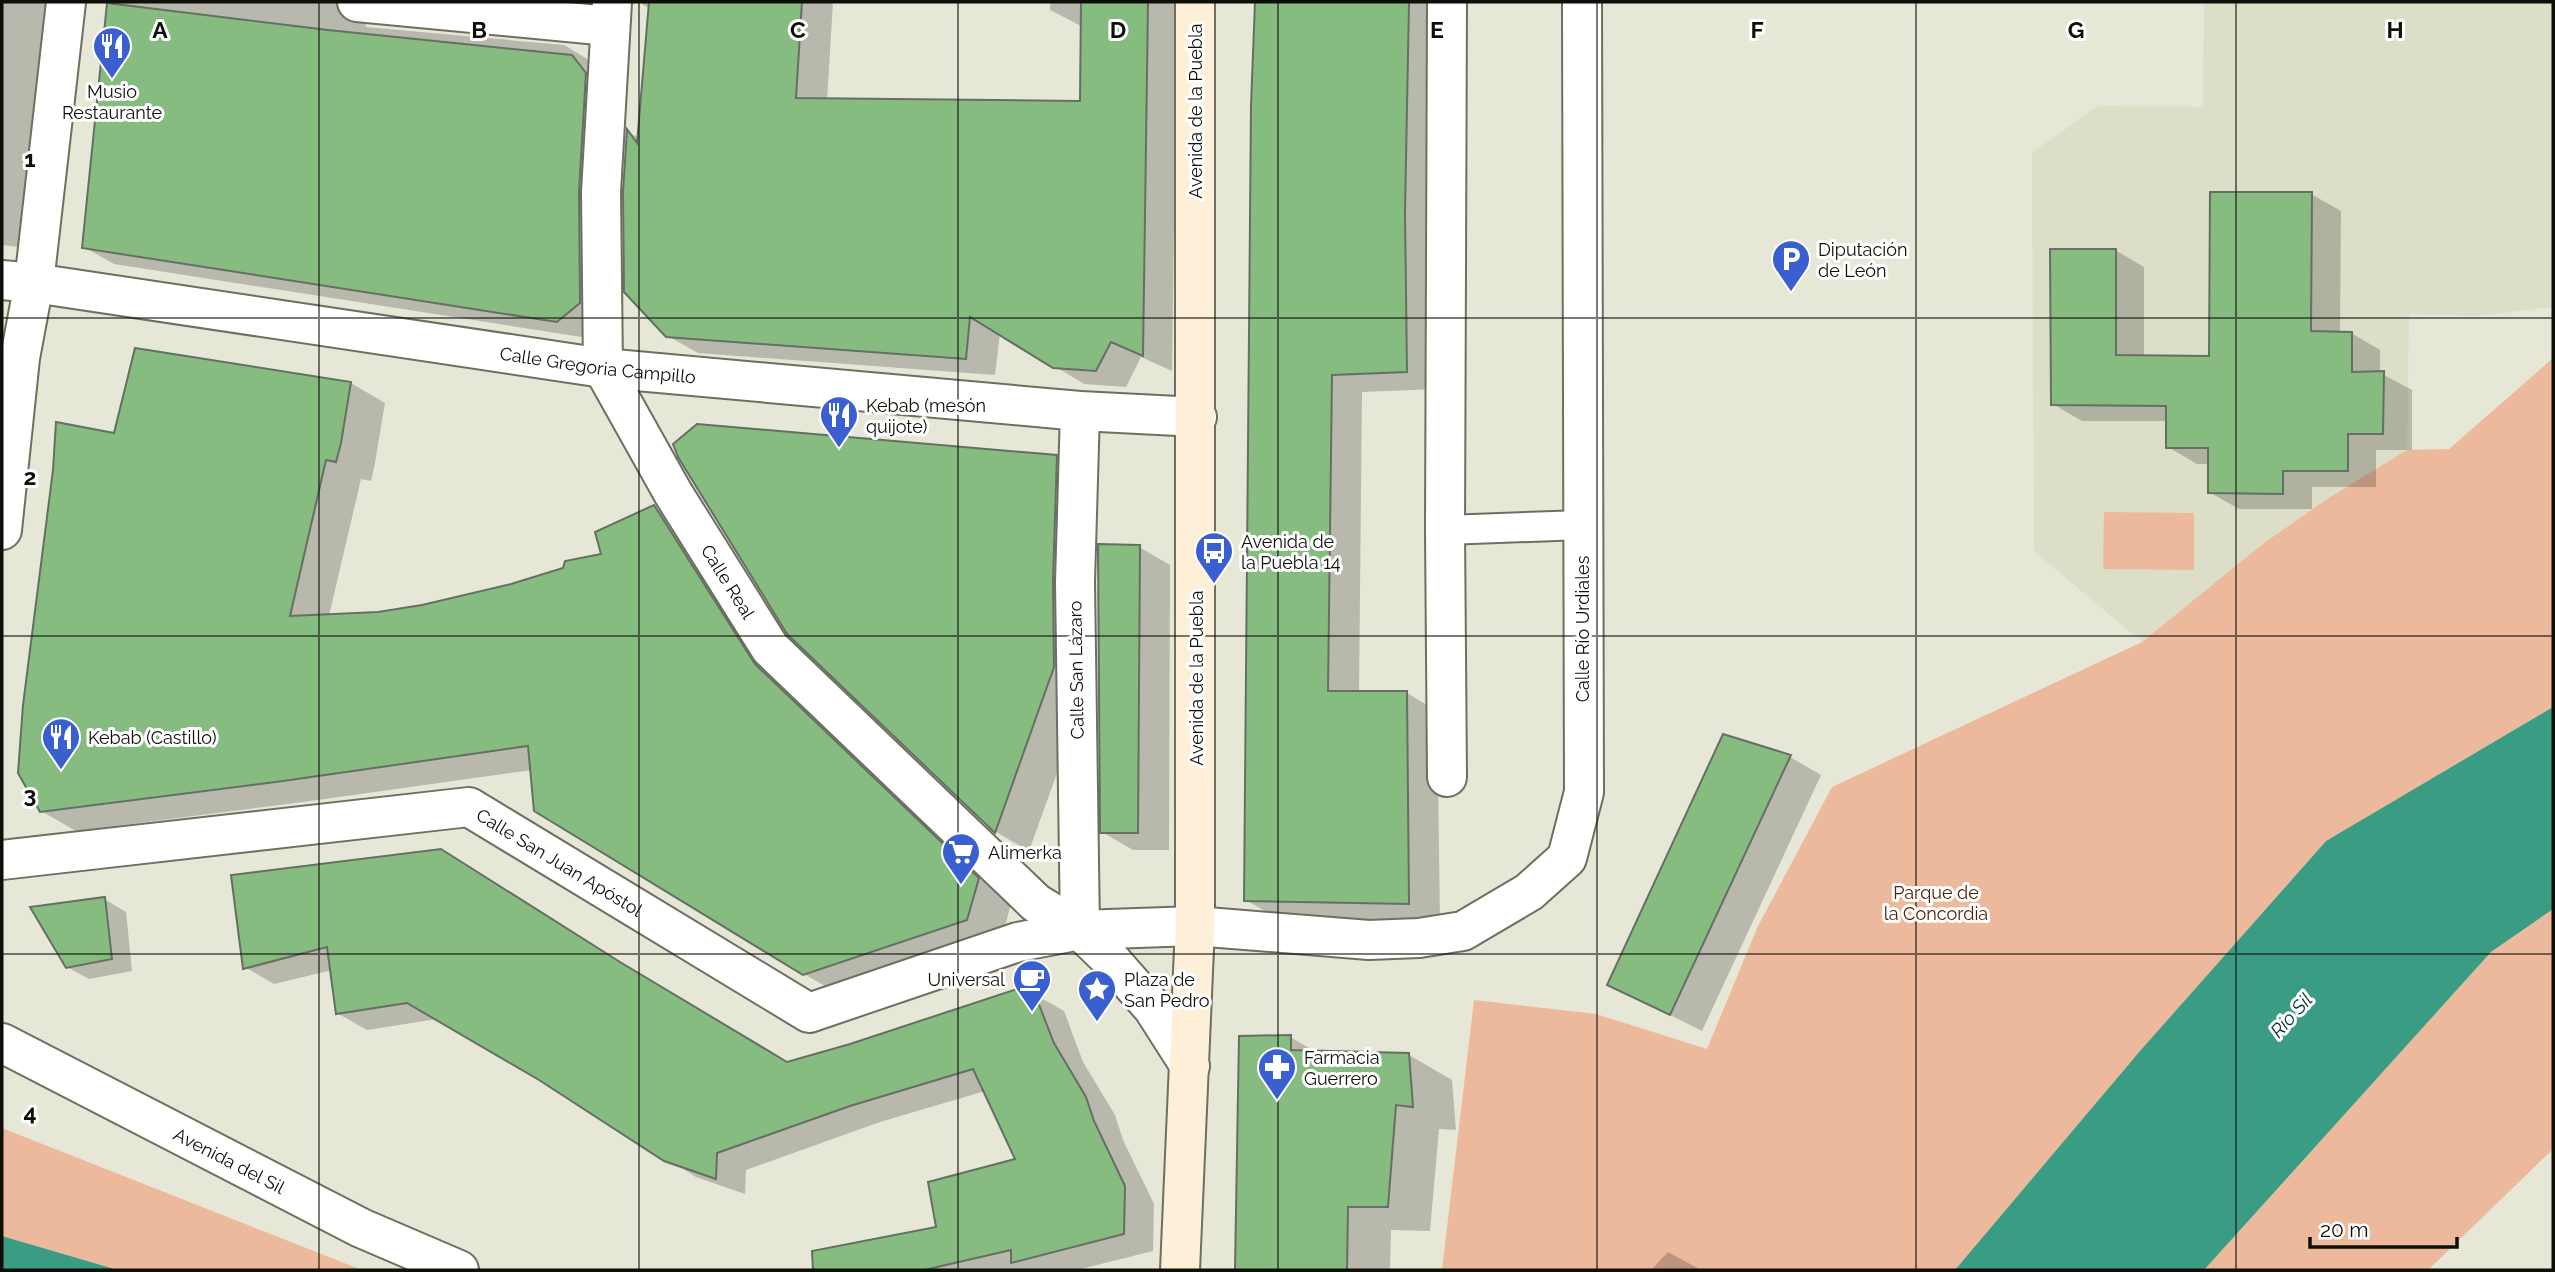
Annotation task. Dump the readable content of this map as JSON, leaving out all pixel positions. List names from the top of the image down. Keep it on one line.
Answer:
{"streets":{"street":["Avenida de la Puebla","Calle Gregoria Campillo","Calle Real","Calle Río Urdiales","Calle San Lázaro","Calle San Juan Apóstol","Avenida del Sil"]},"crossings":[["Avenida de la Puebla","Calle Gregoria Campillo"],["Avenida de la Puebla","Calle Río Urdiales"],["Calle Gregoria Campillo","Calle Real"],["Calle Gregoria Campillo","Calle San Lázaro"],["Calle Real","Calle San Lázaro"],["Calle Real","Calle San Juan Apóstol"],["Calle San Lázaro","Calle San Juan Apóstol"]],"water":["Río Sil"],"parks":["Parque de la Concordia"],"places":{"restaurant":["Musio Restaurante","Kebab (mesón quijote)","Kebab (Castillo)"],"parking":["Diputación de León"],"bus stop":["Avenida de la Puebla 14"],"supermarket":["Alimerka"],"cafe":["Universal"],"place":["Plaza de San Pedro"],"pharmacy":["Farmacia Guerrero"]},"scale_bar":"20 m","grid":{"columns":["A","B","C","D","E","F","G","H"],"rows":["1","2","3","4"]}}
